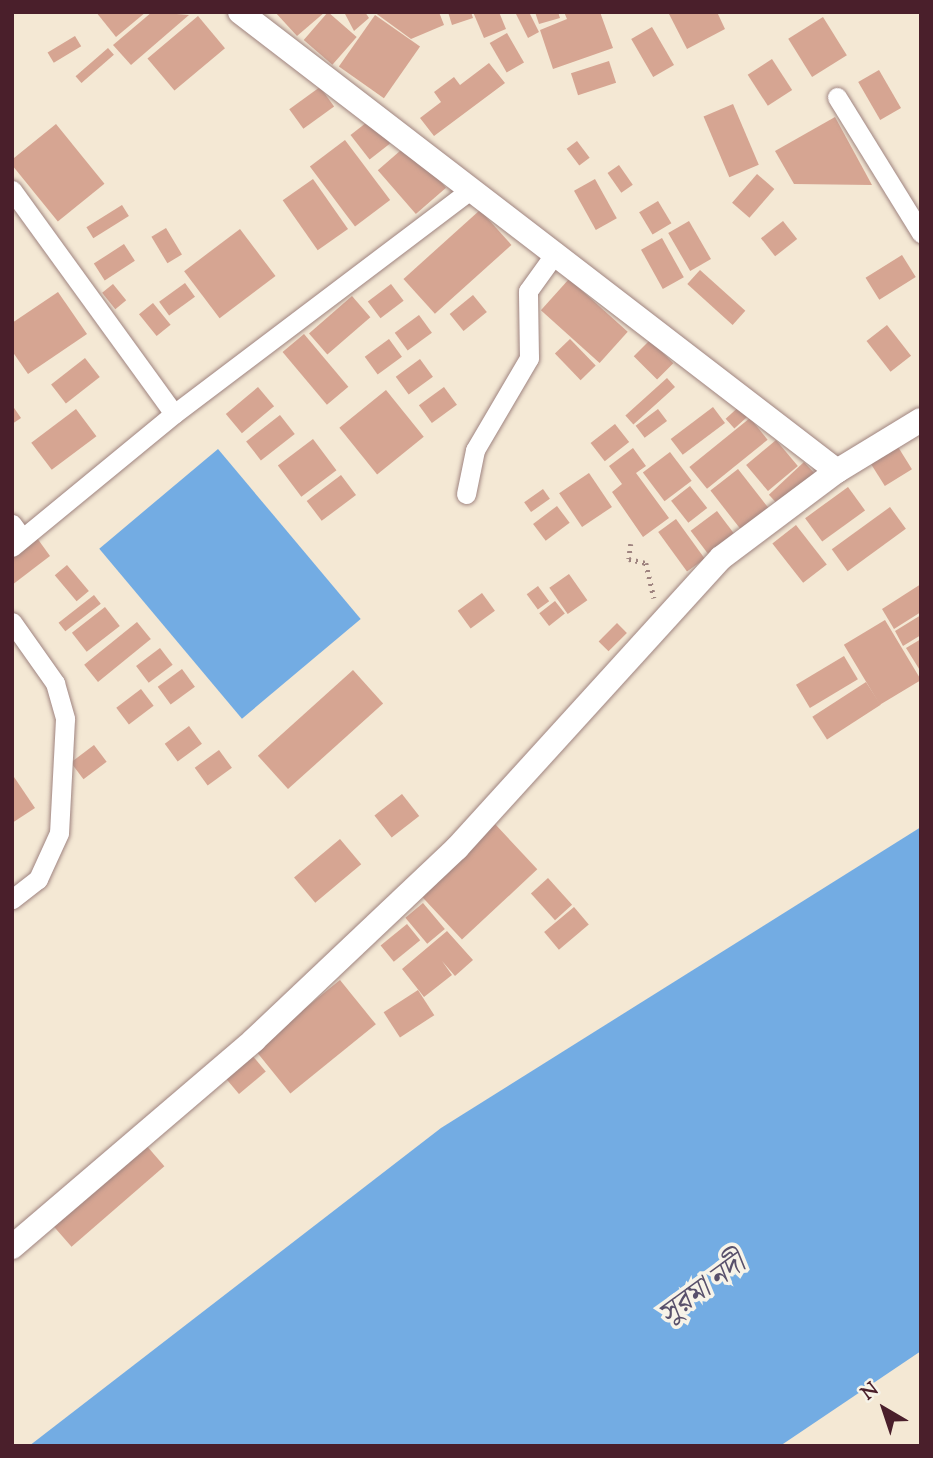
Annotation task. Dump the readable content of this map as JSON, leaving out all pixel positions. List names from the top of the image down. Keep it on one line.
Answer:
{"water":["সুরমা নদী"],"north":"top left"}
